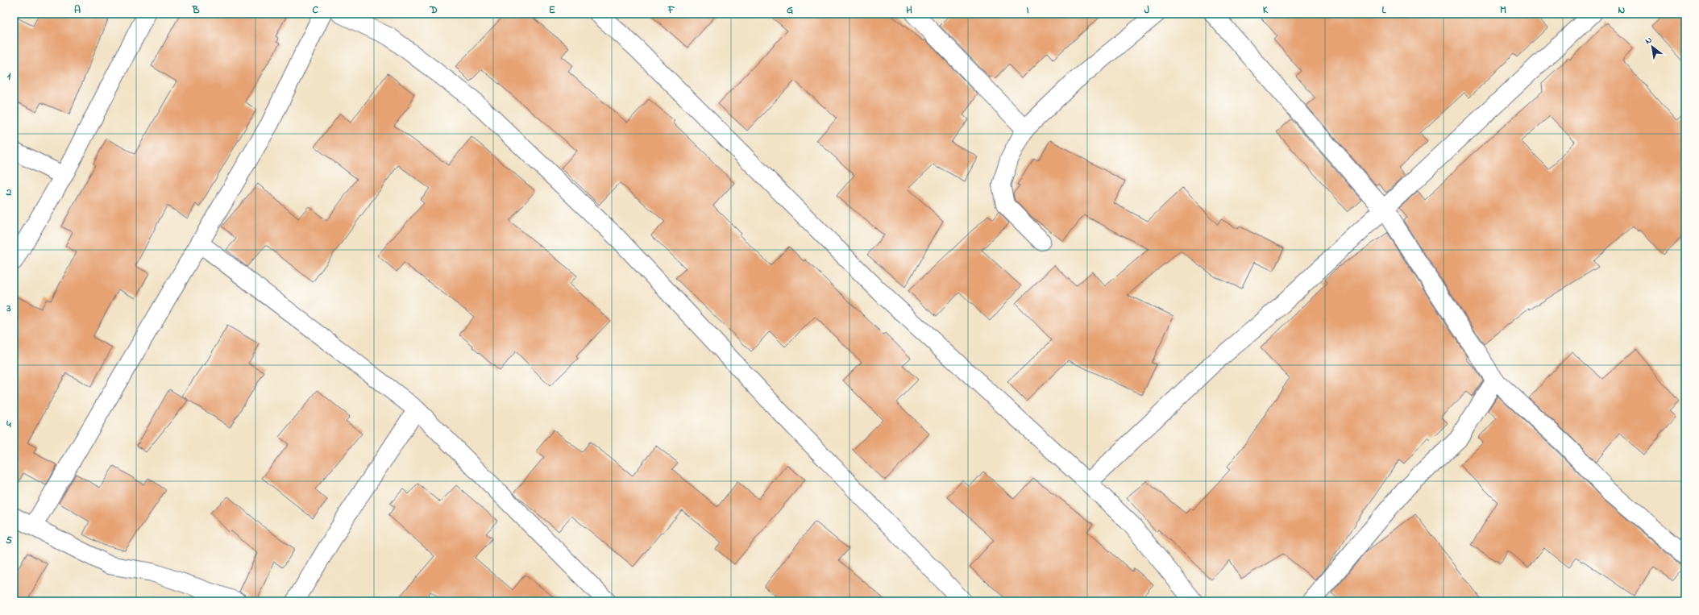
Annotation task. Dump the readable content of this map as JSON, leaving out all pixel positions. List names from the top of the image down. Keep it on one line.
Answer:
{"north":"top left","grid":{"columns":["A","B","C","D","E","F","G","H","I","J","K","L","M","N"],"rows":["1","2","3","4","5"]}}
